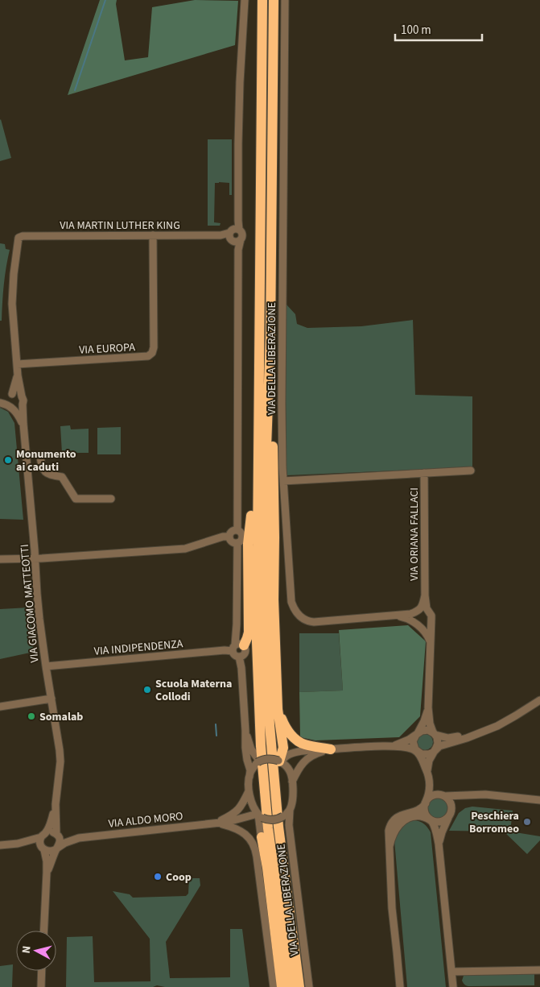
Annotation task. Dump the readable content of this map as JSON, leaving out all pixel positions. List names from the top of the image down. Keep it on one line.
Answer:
{"streets":{"street":["VIA MARTIN LUTHER KING","VIA EUROPA","VIA DELLA LIBERAZIONE","VIA ORIANA FALLACI","VIA GIACOMO MATTEOTTI","VIA INDIPENDENZA","VIA ALDO MORO"]},"crossings":[["VIA MARTIN LUTHER KING","VIA EUROPA"],["VIA MARTIN LUTHER KING","VIA GIACOMO MATTEOTTI"],["VIA EUROPA","VIA GIACOMO MATTEOTTI"],["VIA DELLA LIBERAZIONE","VIA ALDO MORO"],["VIA GIACOMO MATTEOTTI","VIA INDIPENDENZA"],["VIA GIACOMO MATTEOTTI","VIA ALDO MORO"]],"places":["Monumento ai caduti","Scuola Materna Collodi","Somalab","Peschiera Borromeo","Coop"],"scale_bar":"100 m","north":"left"}
